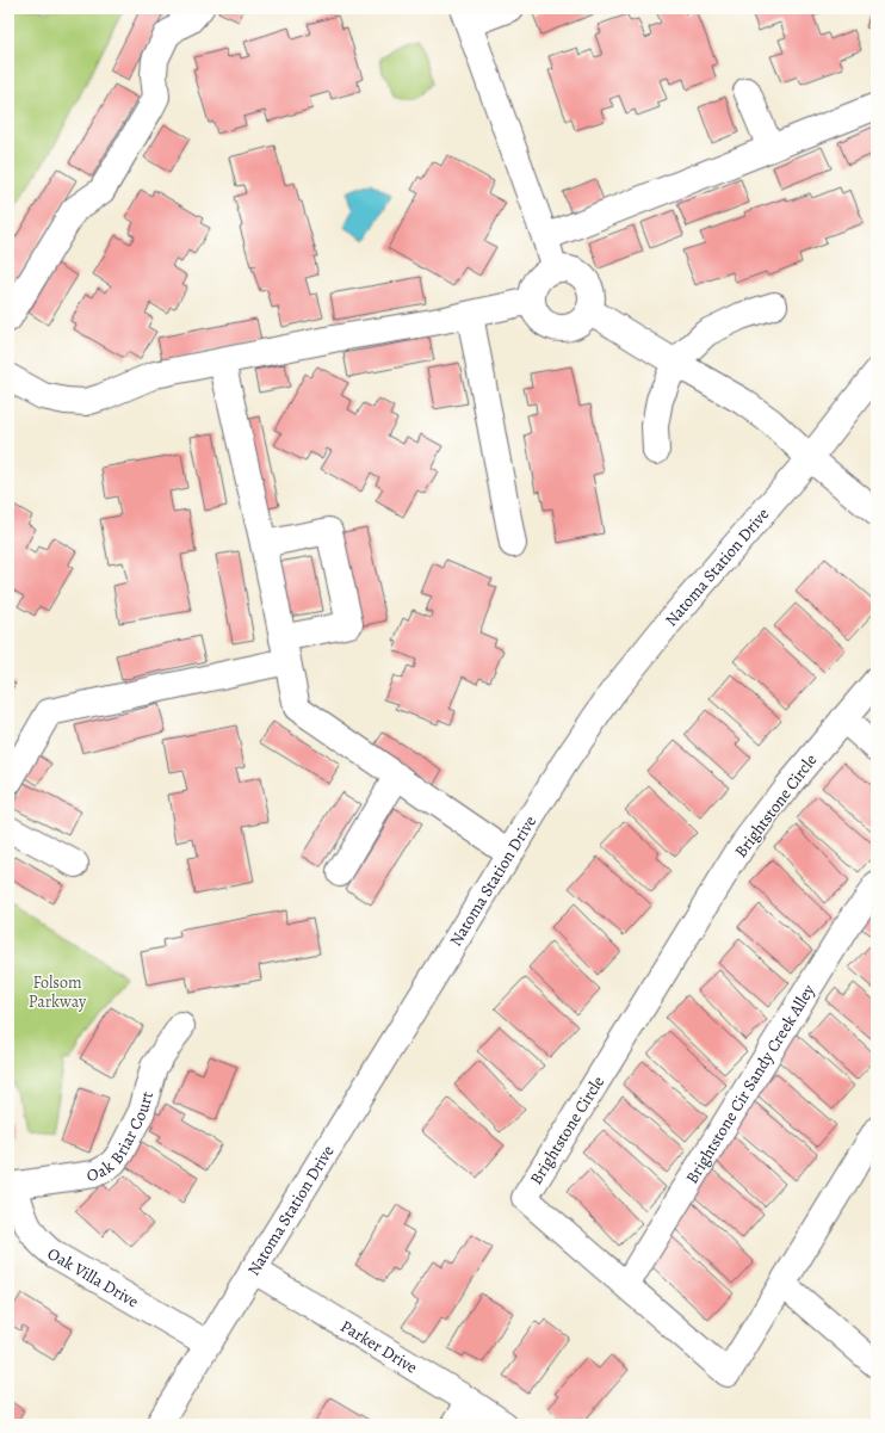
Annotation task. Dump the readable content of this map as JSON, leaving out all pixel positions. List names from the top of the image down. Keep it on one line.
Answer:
{"streets":{"street":["Natoma Station Drive","Brightstone Circle","Brightstone Cir Sandy Creek Alley","Oak Briar Court","Oak Villa Drive","Parker Drive"]},"crossings":[["Natoma Station Drive","Oak Villa Drive"],["Natoma Station Drive","Parker Drive"],["Brightstone Circle","Brightstone Cir Sandy Creek Alley"],["Oak Briar Court","Oak Villa Drive"]],"parks":["Folsom Parkway"]}
